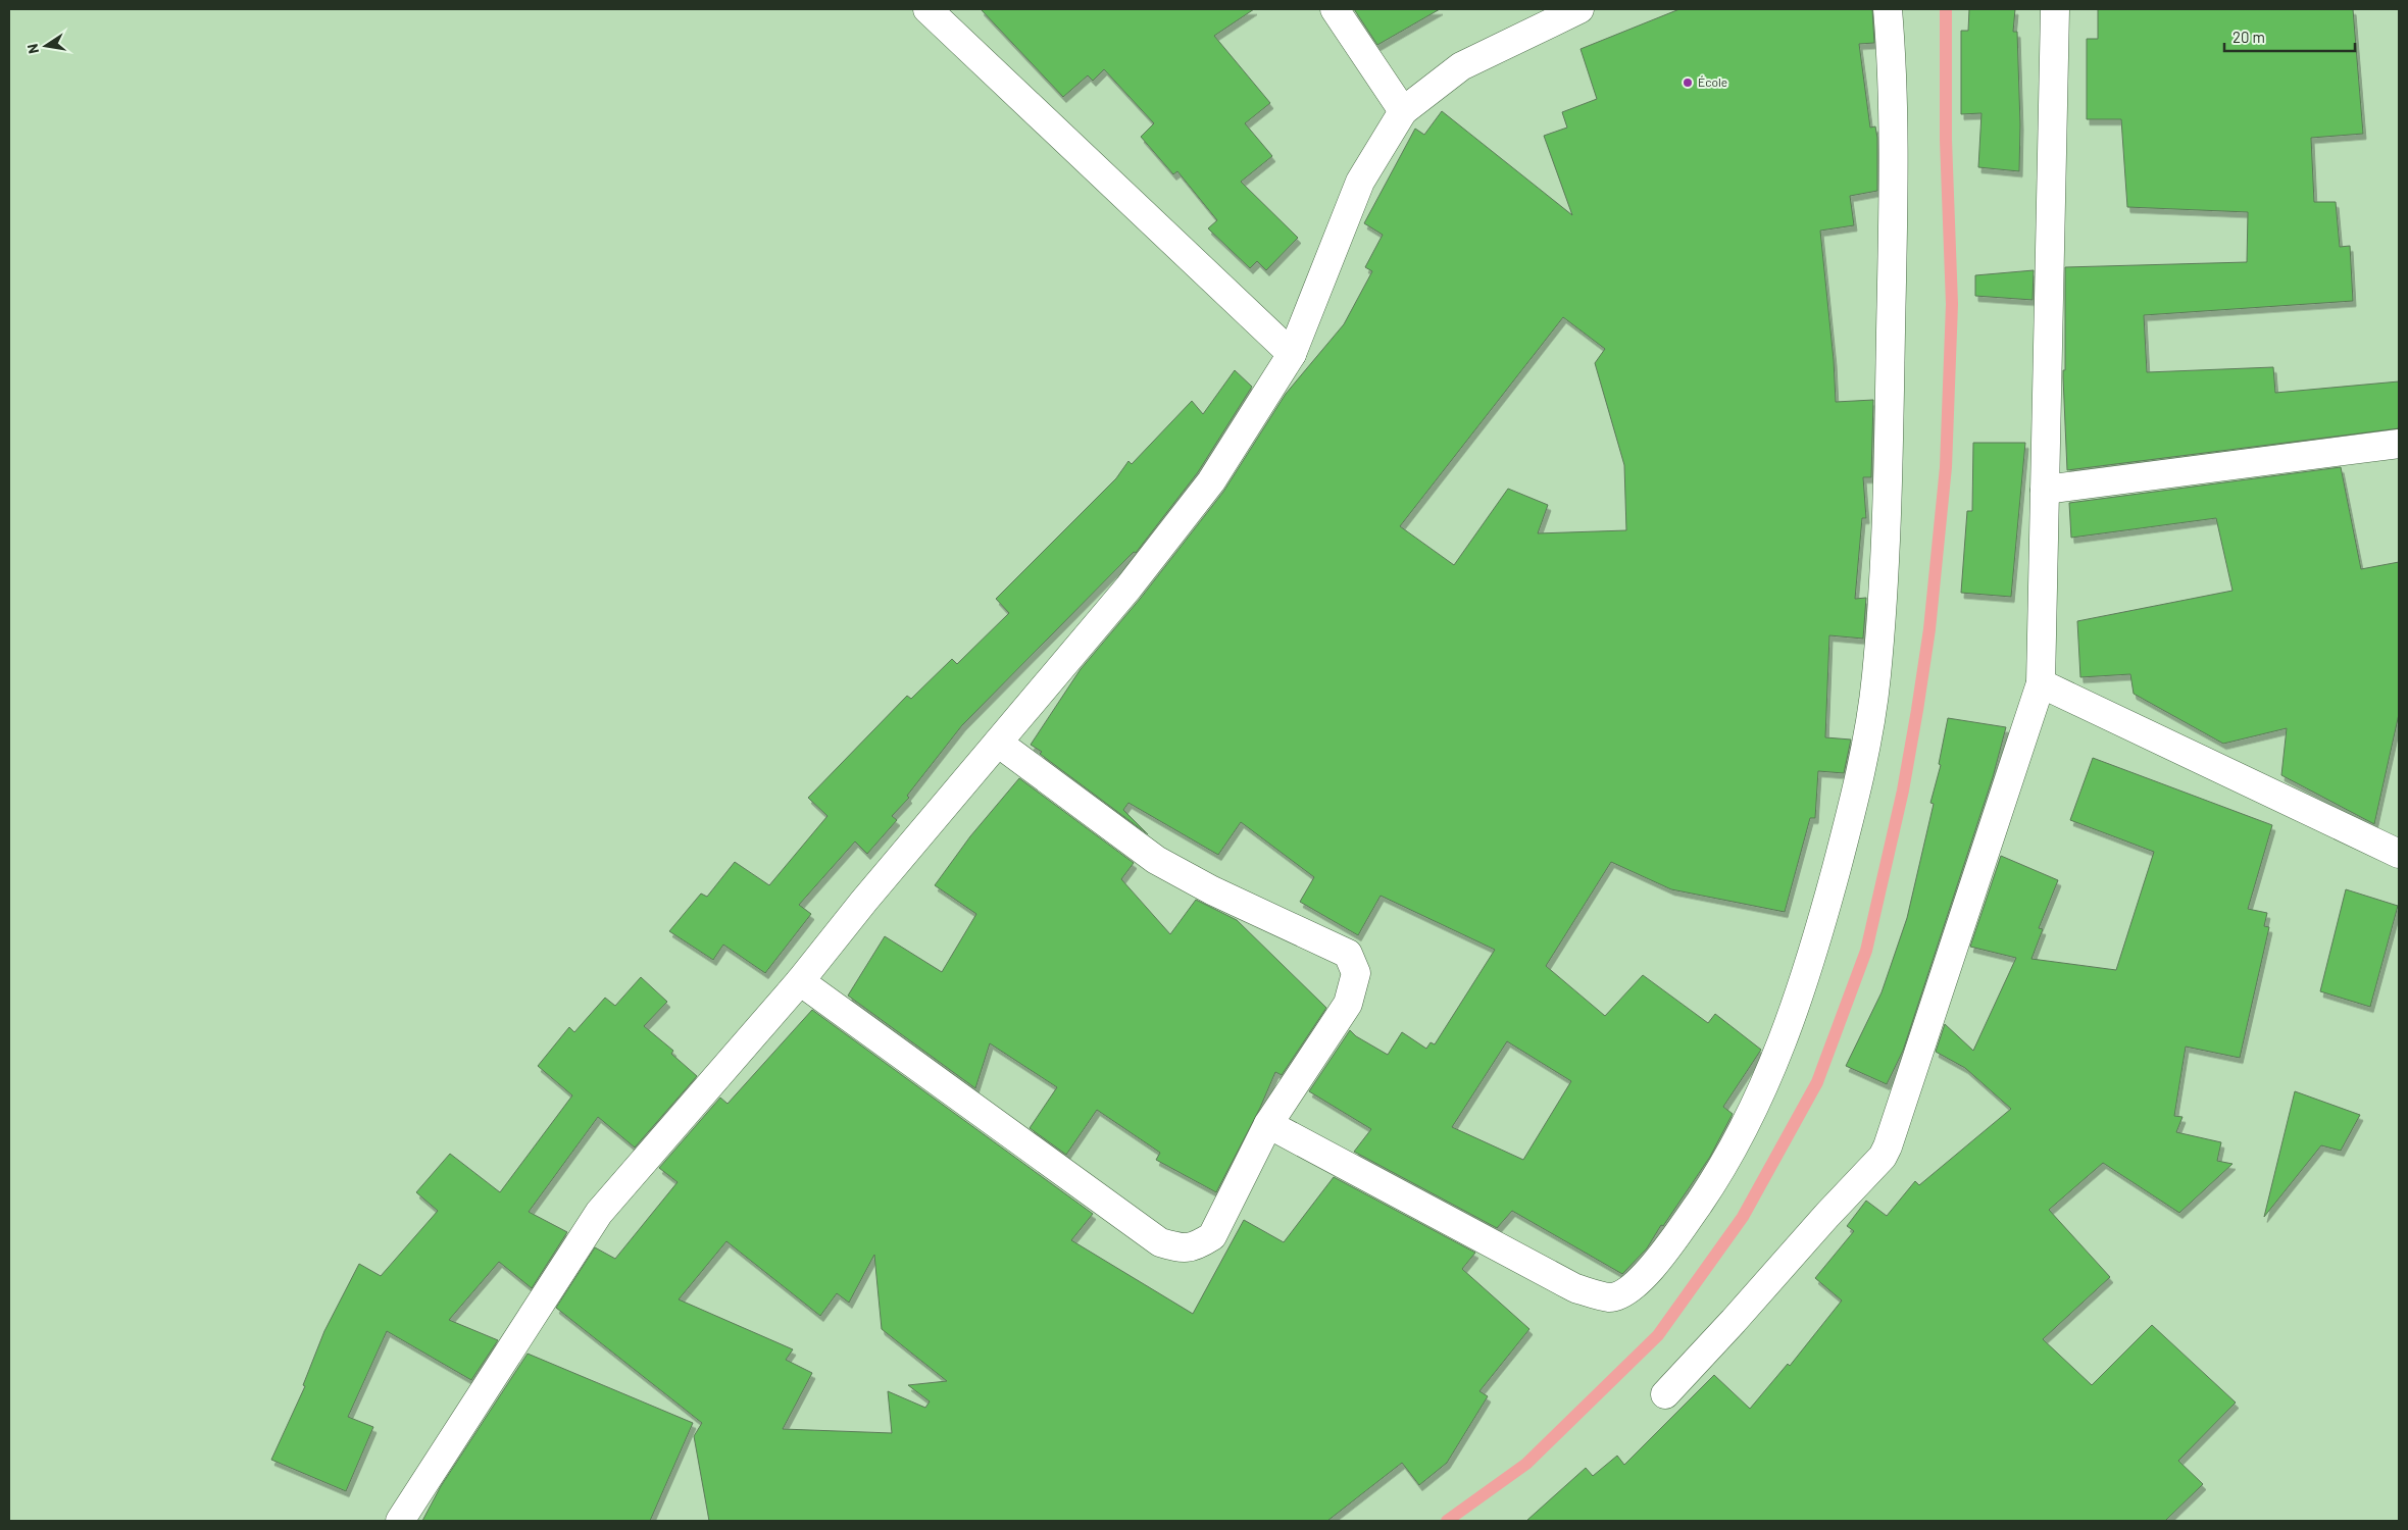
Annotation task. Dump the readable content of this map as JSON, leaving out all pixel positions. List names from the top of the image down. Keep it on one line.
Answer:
{"places":["École"],"scale_bar":"20 m","north":"left"}
